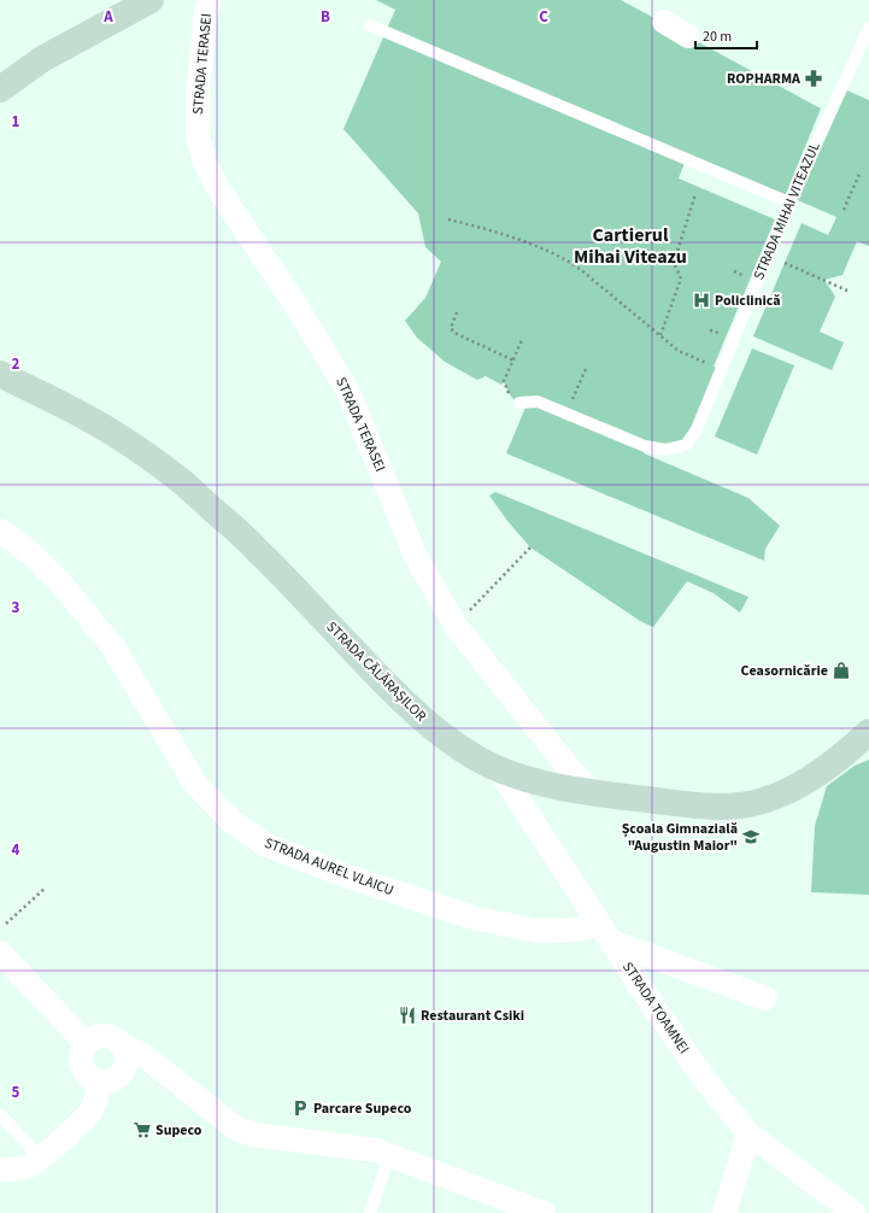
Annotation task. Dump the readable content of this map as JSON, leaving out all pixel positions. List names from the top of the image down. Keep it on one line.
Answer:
{"streets":{"main road":["STRADA CĂLĂRAȘILOR"],"street":["STRADA TERASEI","STRADA AUREL VLAICU","STRADA TOAMNEI"],"lane":["STRADA MIHAI VITEAZUL"]},"crossings":[["STRADA TERASEI","STRADA CĂLĂRAȘILOR"],["STRADA CĂLĂRAȘILOR","STRADA TOAMNEI"],["STRADA AUREL VLAICU","STRADA TOAMNEI"]],"districts":["Cartierul Mihai Viteazu"],"places":{"pharmacy":["ROPHARMA"],"hospital":["Policlinică"],"shop":["Ceasornicărie"],"school or university":["Școala Gimnazială \"Augustin Maior\""],"restaurant":["Restaurant Csiki"],"parking":["Parcare Supeco"],"supermarket":["Supeco"]},"scale_bar":"20 m","grid":{"columns":["A","B","C"],"rows":["1","2","3","4","5"]}}
